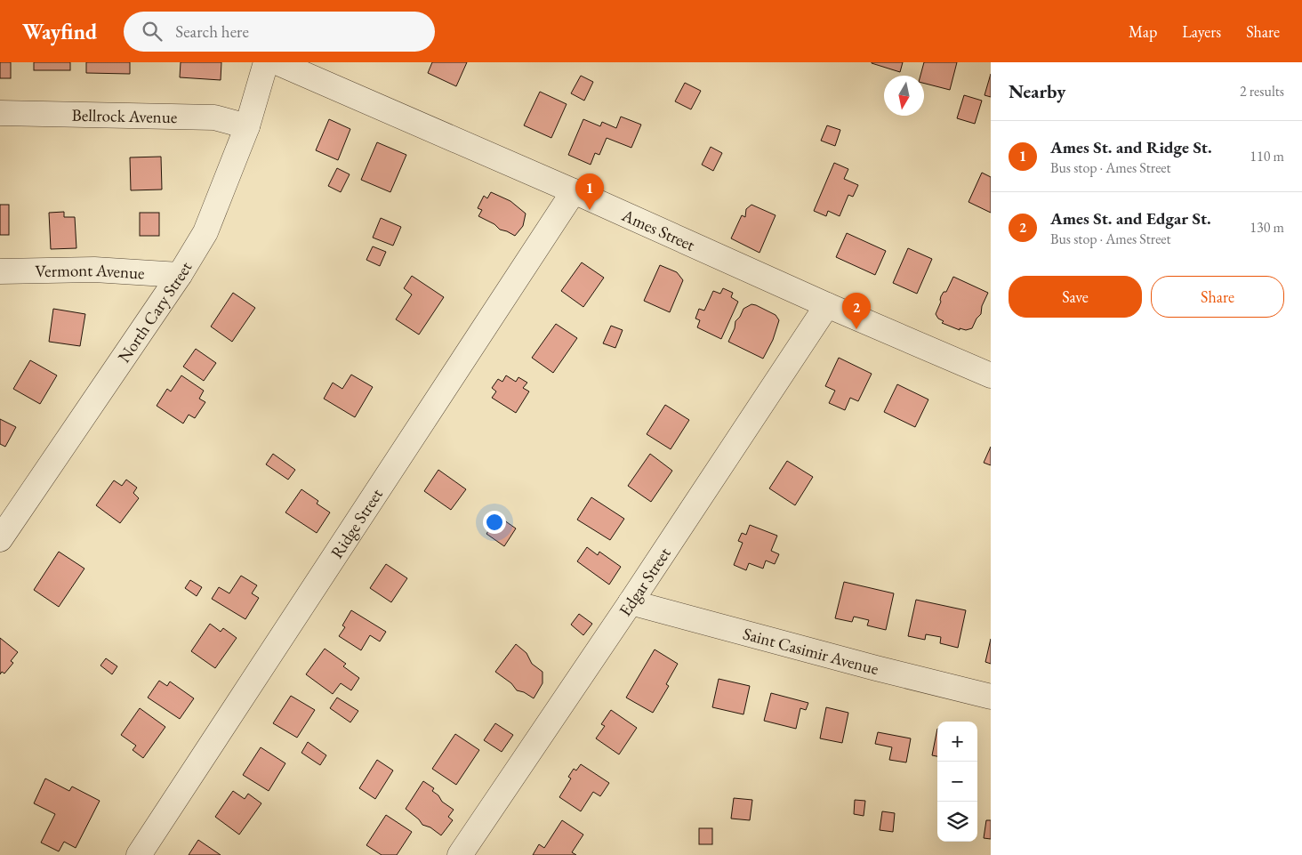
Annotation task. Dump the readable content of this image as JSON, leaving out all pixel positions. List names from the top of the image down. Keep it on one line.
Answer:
{"streets":{"street":["Bellrock Avenue","Ames Street","Vermont Avenue","North Cary Street","Ridge Street","Edgar Street","Saint Casimir Avenue"]},"crossings":[["Bellrock Avenue","North Cary Street"],["Ames Street","Ridge Street"],["Ames Street","Edgar Street"],["Vermont Avenue","North Cary Street"],["Edgar Street","Saint Casimir Avenue"]],"north":"bottom","page":{"header":"Wayfind","search":"Search here","nav":["Map","Layers","Share"],"heading":["Nearby","2 results"],"list":[{"mark":"1","name":"Ames St. and Ridge St.","note":"Bus stop · Ames Street","value":"110 m"},{"mark":"2","name":"Ames St. and Edgar St.","note":"Bus stop · Ames Street","value":"130 m"}],"pins":["1","2"],"buttons":["Save","Share"],"map_buttons":["+","−"]}}
